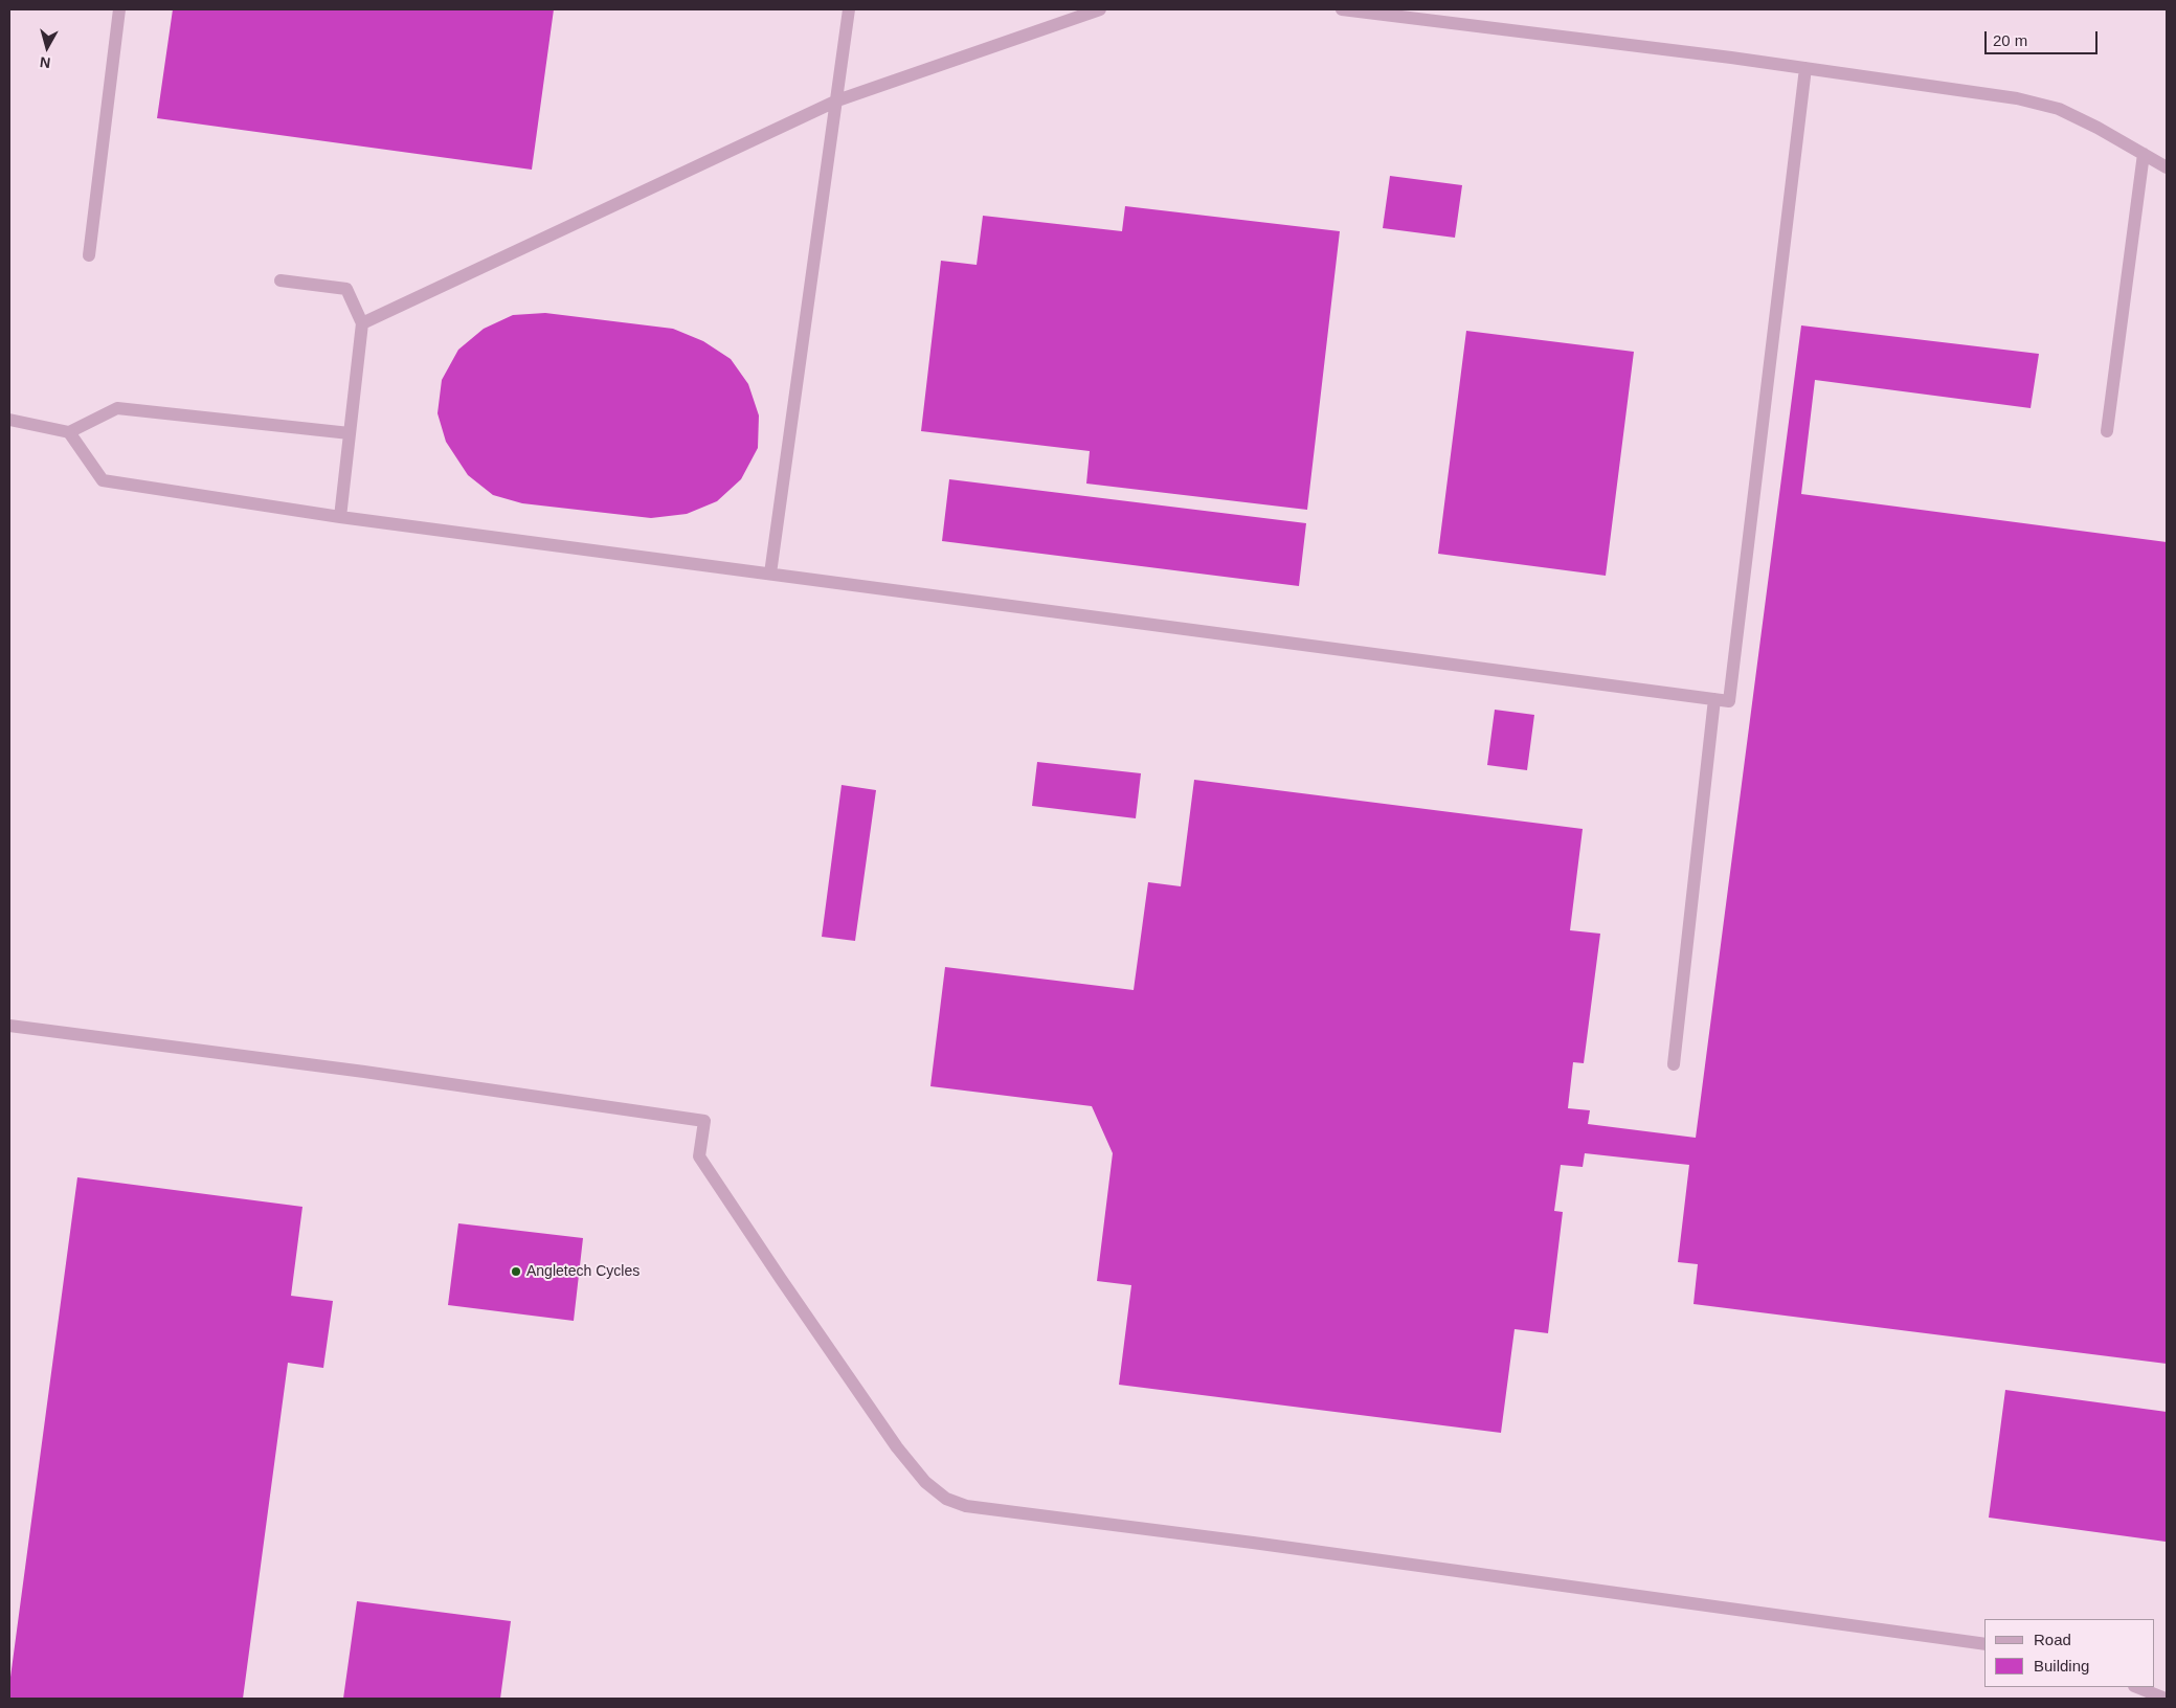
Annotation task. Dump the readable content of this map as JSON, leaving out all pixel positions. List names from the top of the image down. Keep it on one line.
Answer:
{"places":["Angletech Cycles"],"legend":["Road","Building"],"scale_bar":"20 m","north":"bottom"}
